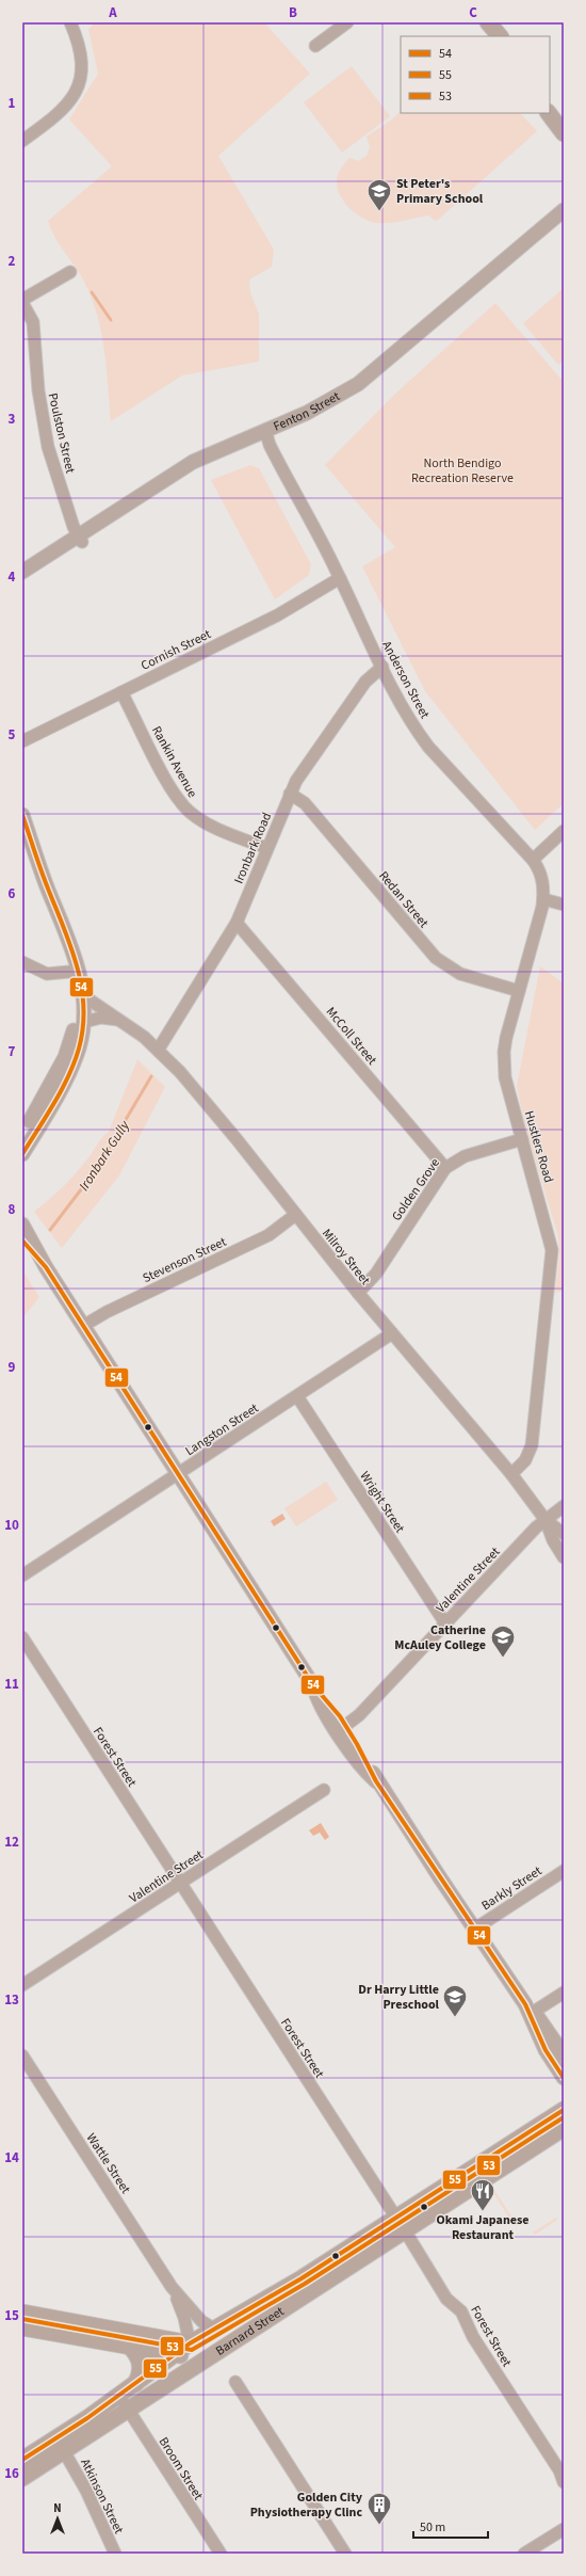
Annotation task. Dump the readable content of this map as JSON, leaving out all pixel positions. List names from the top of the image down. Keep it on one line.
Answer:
{"streets":{"main road":["Barnard Street"],"street":["Fenton Street","Poulston Street","Cornish Street","Anderson Street","Rankin Avenue","Ironbark Road","Redan Street","McColl Street","Hustlers Road","Golden Grove","Milroy Street","Stevenson Street","Langston Street","Wright Street","Valentine Street","Forest Street","Barkly Street","Wattle Street","Broom Street","Atkinson Street"]},"crossings":[["Fenton Street","Poulston Street"],["Fenton Street","Anderson Street"],["Cornish Street","Anderson Street"],["Cornish Street","Rankin Avenue"],["Anderson Street","Ironbark Road"],["Anderson Street","Hustlers Road"],["Rankin Avenue","Ironbark Road"],["Ironbark Road","Redan Street"],["Ironbark Road","McColl Street"],["Ironbark Road","Milroy Street"],["Redan Street","Hustlers Road"],["McColl Street","Golden Grove"],["Hustlers Road","Golden Grove"],["Hustlers Road","Milroy Street"],["Golden Grove","Milroy Street"],["Milroy Street","Stevenson Street"],["Milroy Street","Langston Street"],["Milroy Street","Valentine Street"],["Langston Street","Wright Street"],["Wright Street","Valentine Street"],["Valentine Street","Forest Street"],["Forest Street","Barnard Street"],["Wattle Street","Barnard Street"],["Barnard Street","Broom Street"],["Barnard Street","Atkinson Street"]],"water":["Ironbark Gully"],"parks":["North Bendigo Recreation Reserve"],"places":{"school or university":["St Peter's Primary School","Catherine McAuley College","Dr Harry Little Preschool"],"restaurant":["Okami Japanese Restaurant"],"building":["Golden City Physiotherapy Clinc"]},"lines":["transit line 54","transit line 55","transit line 53"],"legend":["54","55","53"],"scale_bar":"50 m","north":"top","grid":{"columns":["A","B","C"],"rows":["1","2","3","4","5","6","7","8","9","10","11","12","13","14","15","16"]}}
